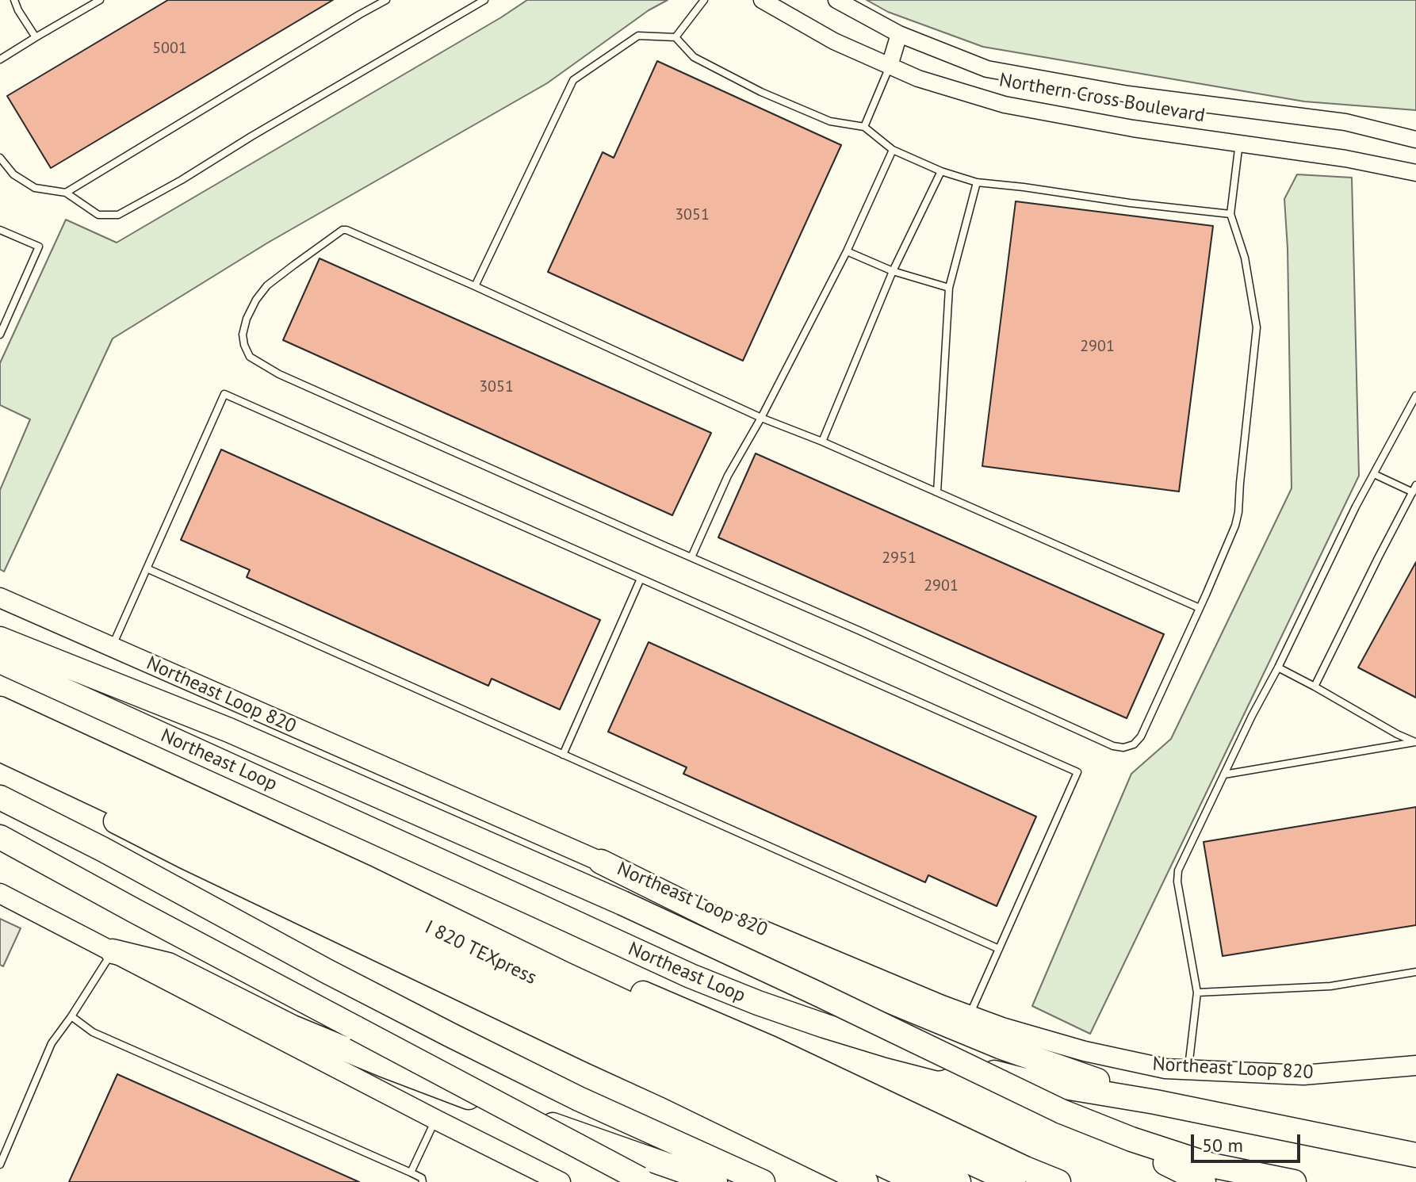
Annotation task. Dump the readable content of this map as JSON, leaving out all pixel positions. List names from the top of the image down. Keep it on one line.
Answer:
{"streets":{"highway":["Northeast Loop","I 820 TEXpress"],"main road":["Northeast Loop 820"],"street":["Northern Cross Boulevard"]},"house_numbers":["5001","3051","2901","3051","2951","2901"],"scale_bar":"50 m"}
